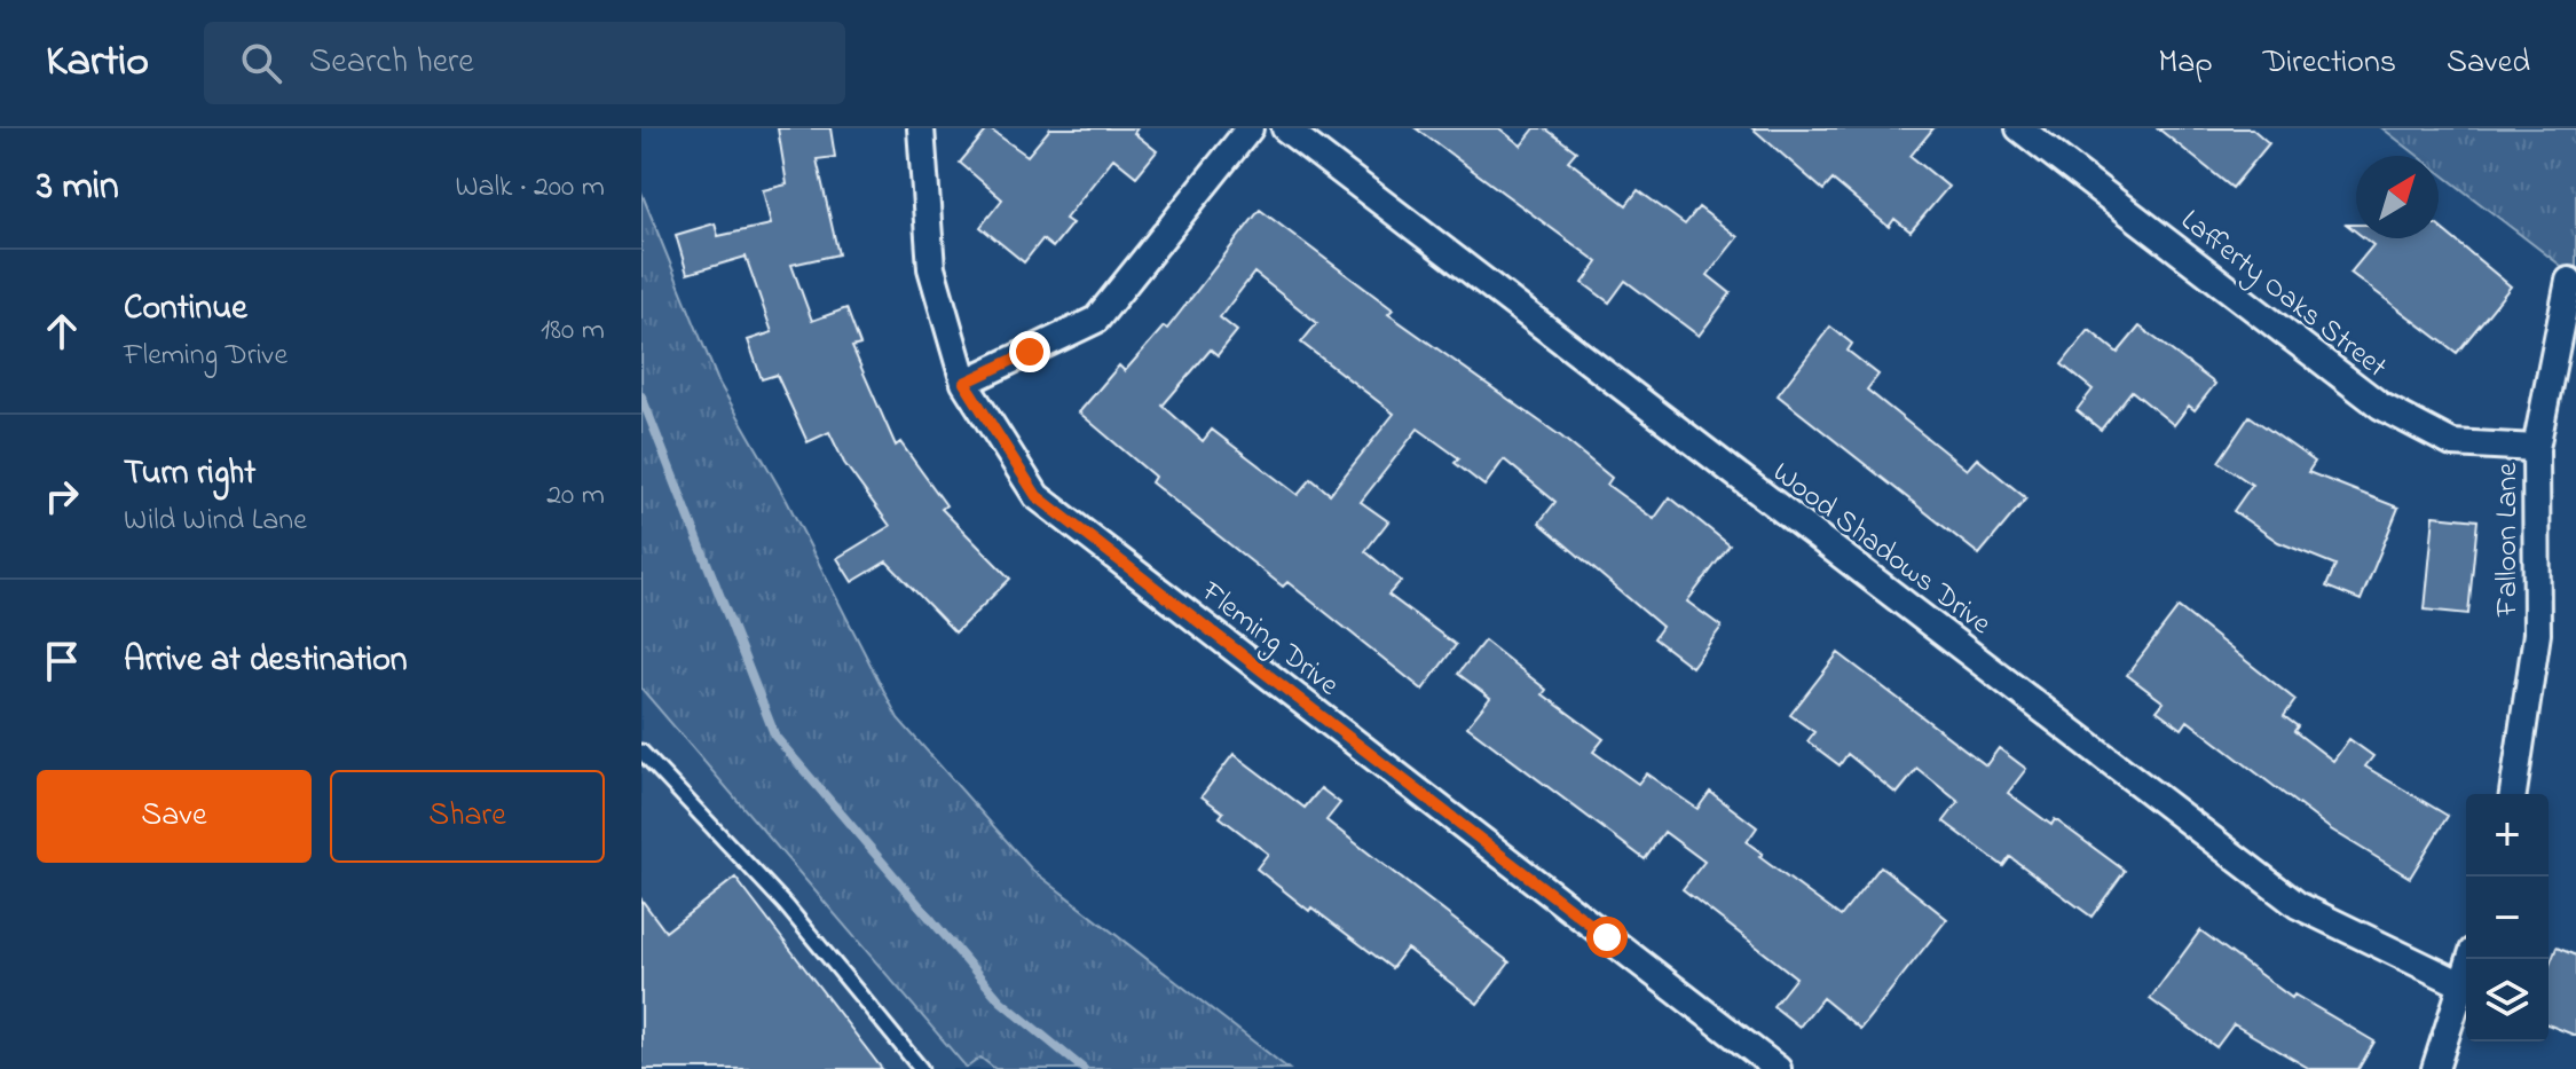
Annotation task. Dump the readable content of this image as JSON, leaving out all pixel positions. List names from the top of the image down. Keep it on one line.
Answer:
{"streets":{"street":["Lafferty Oaks Street","Falloon Lane","Wood Shadows Drive","Fleming Drive"]},"crossings":[["Lafferty Oaks Street","Falloon Lane"]],"north":"top right","page":{"header":"Kartio","search":"Search here","nav":["Map","Directions","Saved"],"heading":["3 min","Walk · 200 m"],"list":[["Continue","Fleming Drive","180 m"],["Turn right","Wild Wind Lane","20 m"],"Arrive at destination"],"buttons":["Save","Share"],"map_buttons":["+","−"]}}
